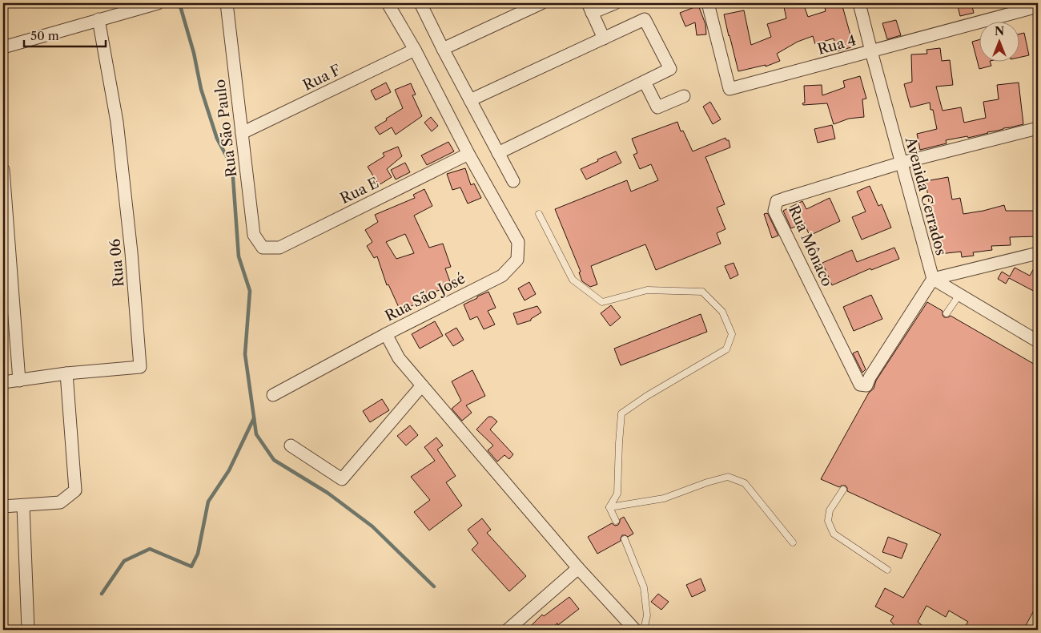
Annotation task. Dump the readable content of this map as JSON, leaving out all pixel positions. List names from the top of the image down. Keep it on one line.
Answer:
{"streets":{"street":["Rua 4","Rua F","Rua São Paulo","Rua E","Avenida Cerrados","Rua Mônaco","Rua 06","Rua São José"]},"crossings":[["Rua 4","Avenida Cerrados"],["Rua F","Rua São Paulo"],["Rua F","Rua São José"],["Rua São Paulo","Rua E"],["Rua E","Rua São José"],["Avenida Cerrados","Rua Mônaco"]],"scale_bar":"50 m","north":"top"}
